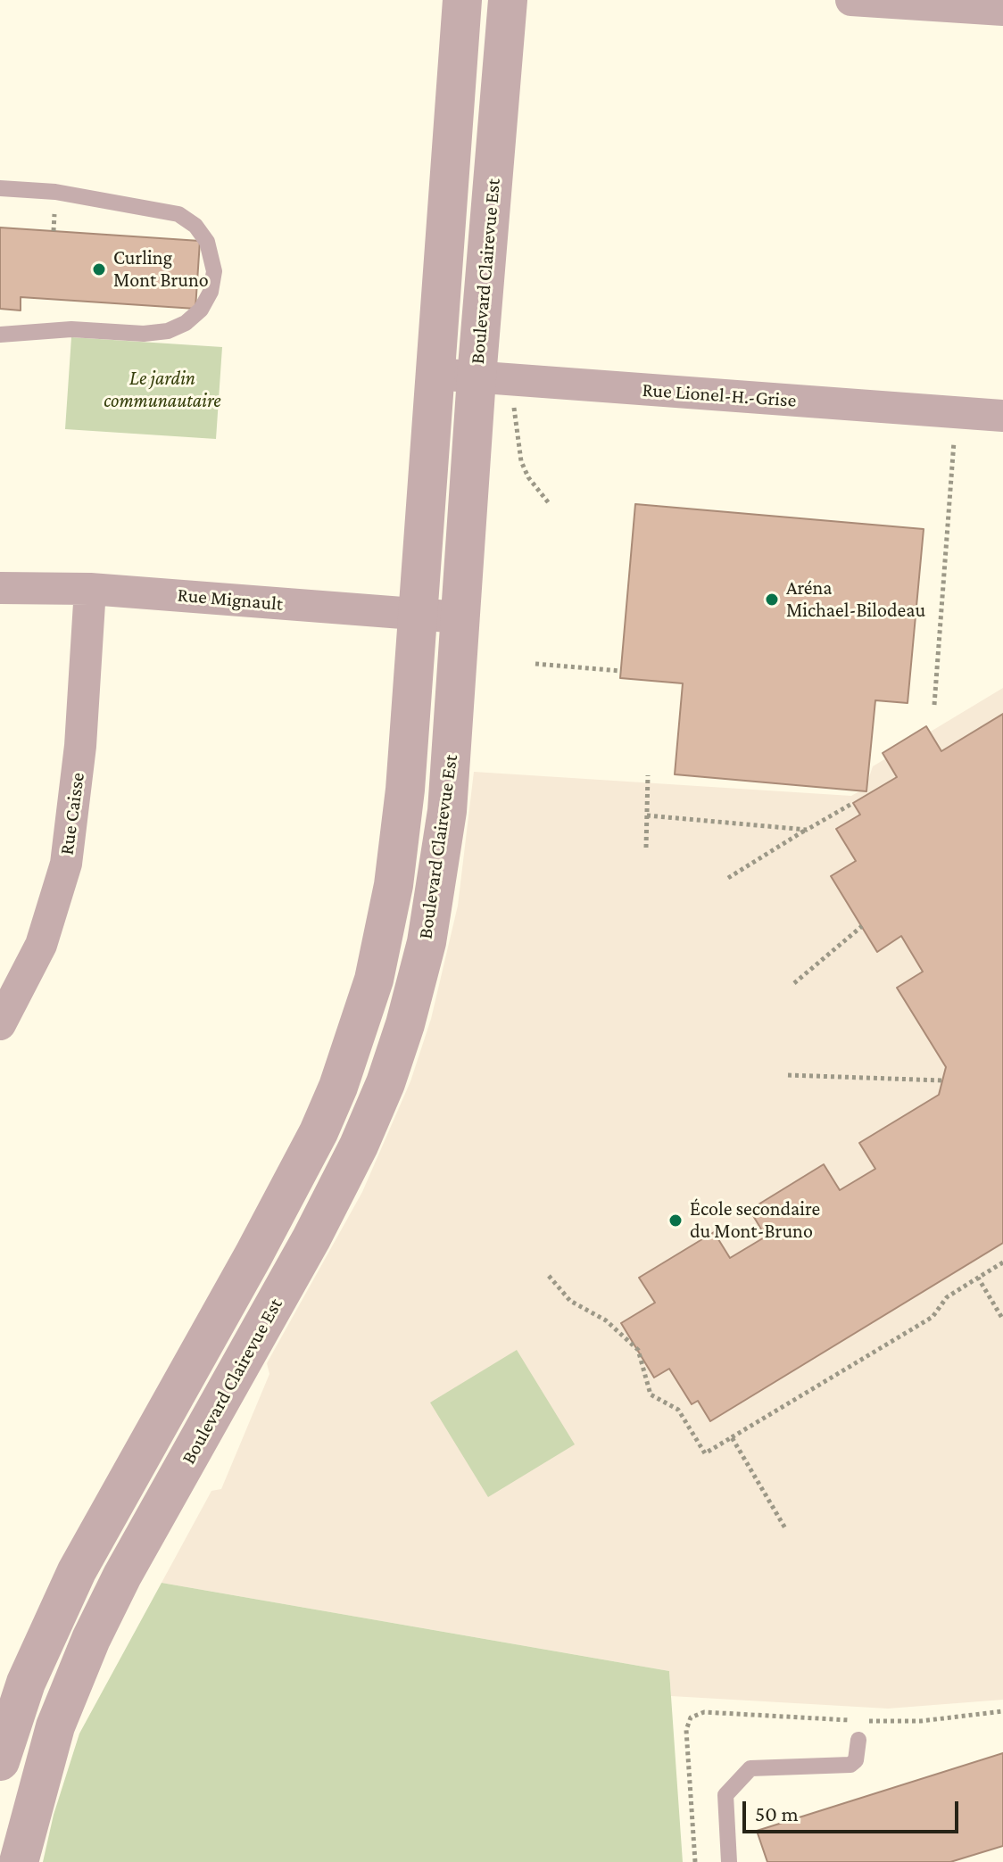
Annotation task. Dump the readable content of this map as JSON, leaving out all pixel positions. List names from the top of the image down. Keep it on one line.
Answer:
{"streets":{"street":["Boulevard Clairevue Est","Rue Lionel-H.-Grise","Rue Mignault","Rue Caisse"]},"crossings":[["Boulevard Clairevue Est","Rue Lionel-H.-Grise"],["Boulevard Clairevue Est","Rue Mignault"],["Rue Mignault","Rue Caisse"]],"parks":["Le jardin communautaire"],"places":["Curling Mont Bruno","Aréna Michael-Bilodeau","École secondaire du Mont-Bruno"],"scale_bar":"50 m"}
